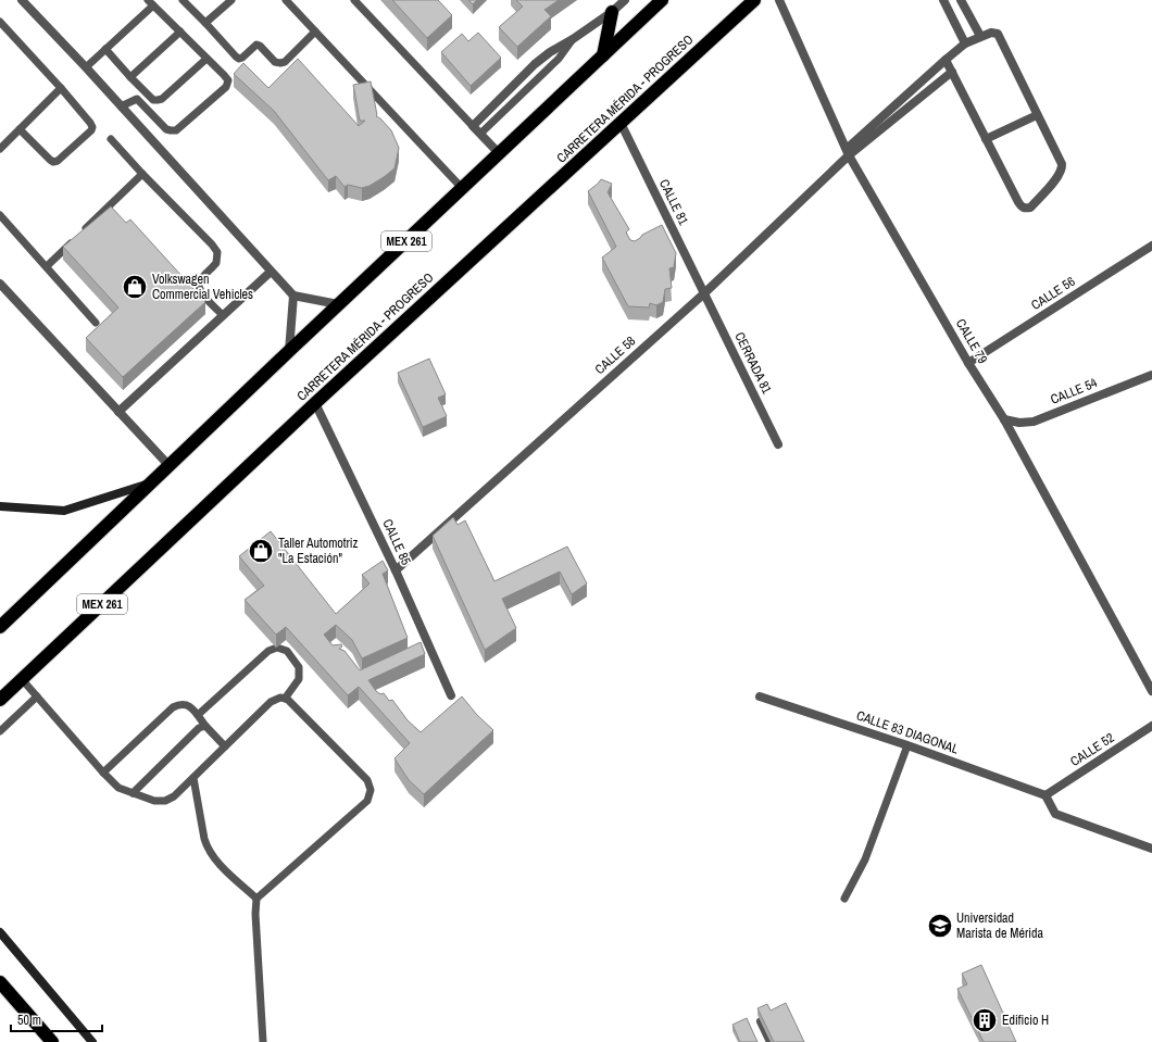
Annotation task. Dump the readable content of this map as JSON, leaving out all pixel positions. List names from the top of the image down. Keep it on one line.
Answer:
{"streets":{"highway":["CARRETERA MÉRIDA - PROGRESO","MEX 261"],"street":["CALLE 81","CALLE 56","CALLE 79","CALLE 58","CERRADA 81","CALLE 54","CALLE 85","CALLE 83 DIAGONAL","CALLE 52"]},"crossings":[["CARRETERA MÉRIDA - PROGRESO","CALLE 81"],["CARRETERA MÉRIDA - PROGRESO","CALLE 85"],["CALLE 81","CALLE 58"],["CALLE 81","CERRADA 81"],["CALLE 56","CALLE 79"],["CALLE 79","CALLE 58"],["CALLE 79","CALLE 54"],["CALLE 58","CERRADA 81"],["CALLE 58","CALLE 85"],["CALLE 83 DIAGONAL","CALLE 52"]],"places":{"shop":["Volkswagen Commercial Vehicles","Taller Automotriz \"La Estación\""],"school or university":["Universidad Marista de Mérida"],"building":["Edificio H"]},"scale_bar":"50 m"}
